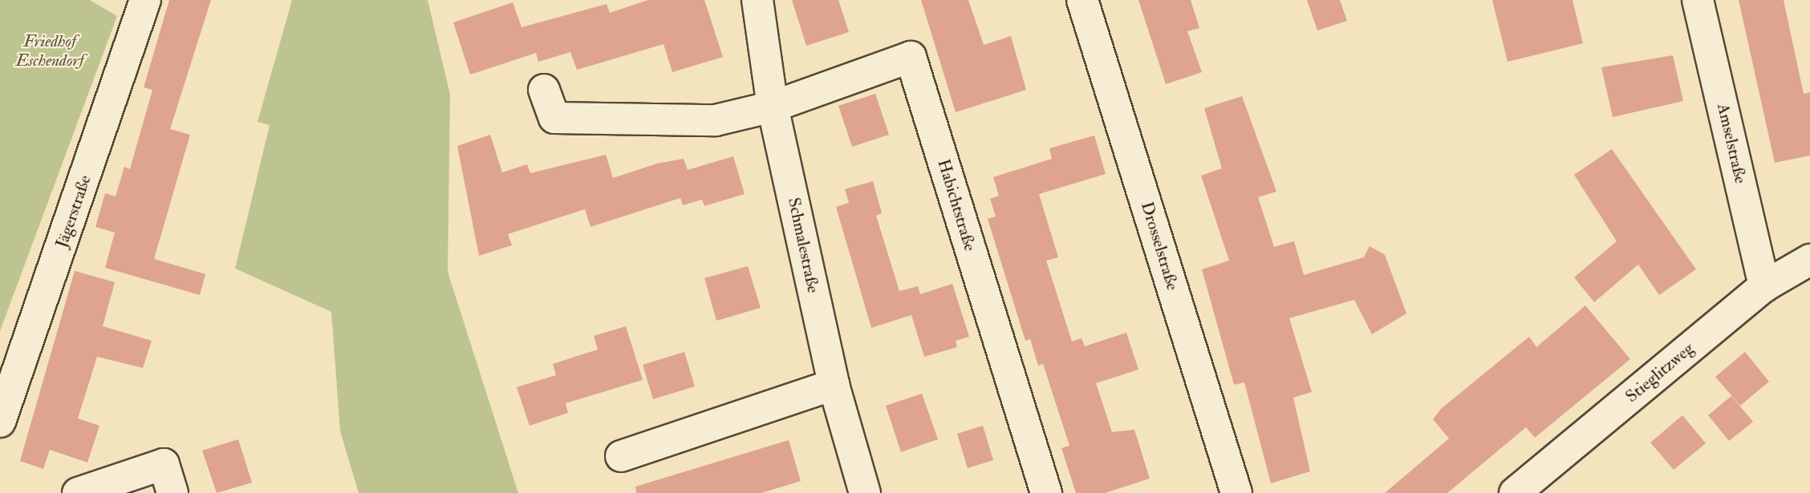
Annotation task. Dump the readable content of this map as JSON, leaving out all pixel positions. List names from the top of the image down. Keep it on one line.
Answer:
{"streets":{"street":["Amselstraße","Habichtstraße","Jägerstraße","Schmalestraße","Drosselstraße","Stieglitzweg"]},"crossings":[["Amselstraße","Stieglitzweg"],["Habichtstraße","Schmalestraße"]],"parks":["Friedhof Eschendorf"]}
